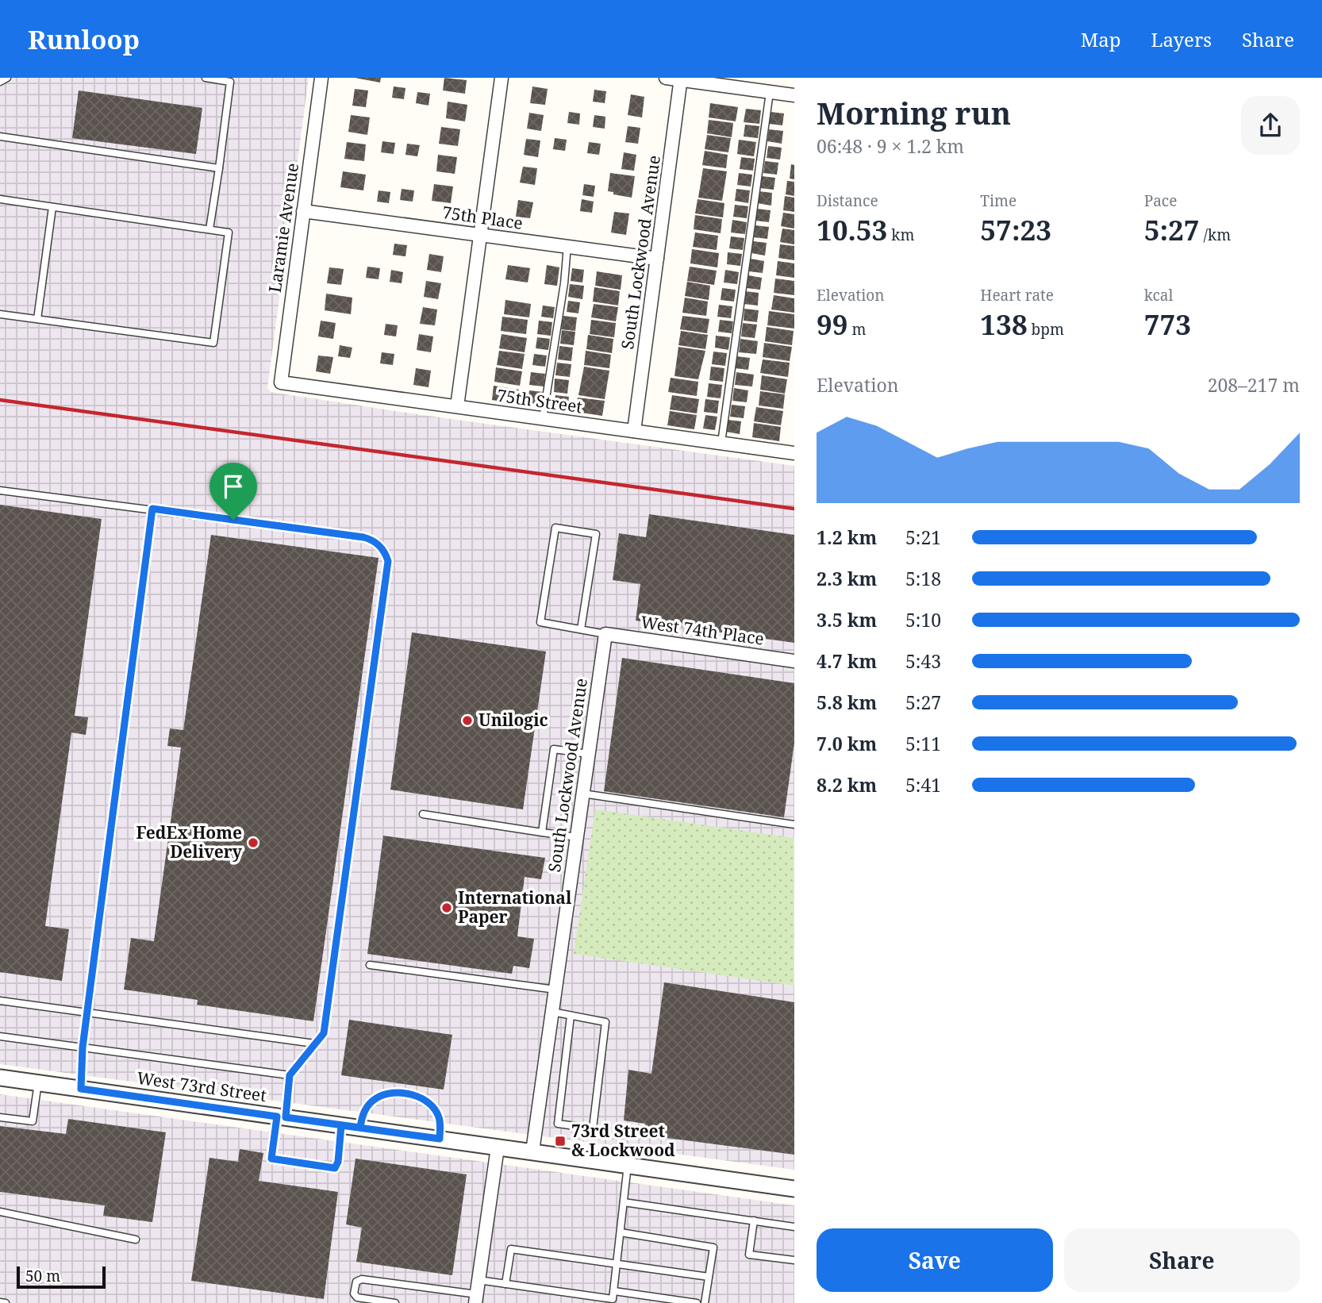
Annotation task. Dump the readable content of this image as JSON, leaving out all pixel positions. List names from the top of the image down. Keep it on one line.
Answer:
{"streets":{"street":["75th Place","Laramie Avenue","South Lockwood Avenue","75th Street","West 74th Place","West 73rd Street"]},"crossings":[["75th Place","Laramie Avenue"],["75th Place","South Lockwood Avenue"],["Laramie Avenue","75th Street"],["South Lockwood Avenue","75th Street"],["South Lockwood Avenue","West 74th Place"],["South Lockwood Avenue","West 73rd Street"]],"places":{"other":["Unilogic","FedEx Home Delivery","International Paper"],"transit":["73rd Street & Lockwood"]},"scale_bar":"50 m","page":{"header":"Runloop","nav":["Map","Layers","Share"],"heading":["Morning run","06:48 · 9 × 1.2 km"],"stats":[["Distance","10.53 km"],["Time","57:23"],["Pace","5:27 /km"],["Elevation","99 m"],["Heart rate","138 bpm"],["kcal","773"]],"chart":["Elevation","208–217 m"],"list":[{"name":"1.2 km","note":"5:21"},{"name":"2.3 km","note":"5:18"},{"name":"3.5 km","note":"5:10"},{"name":"4.7 km","note":"5:43"},{"name":"5.8 km","note":"5:27"},{"name":"7.0 km","note":"5:11"},{"name":"8.2 km","note":"5:41"}],"buttons":["Save","Share"],"scale":"50 m"}}
